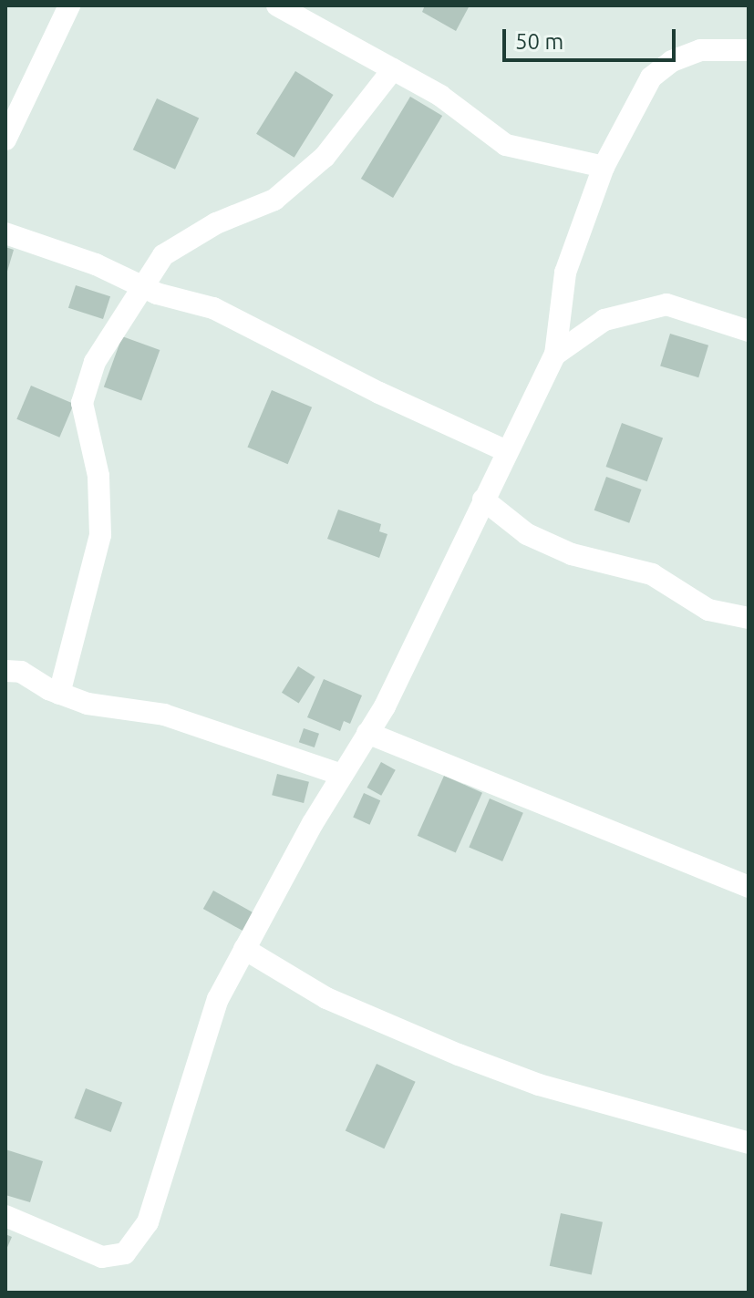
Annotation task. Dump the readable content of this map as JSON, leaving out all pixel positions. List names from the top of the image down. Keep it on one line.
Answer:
{"scale_bar":"50 m"}
